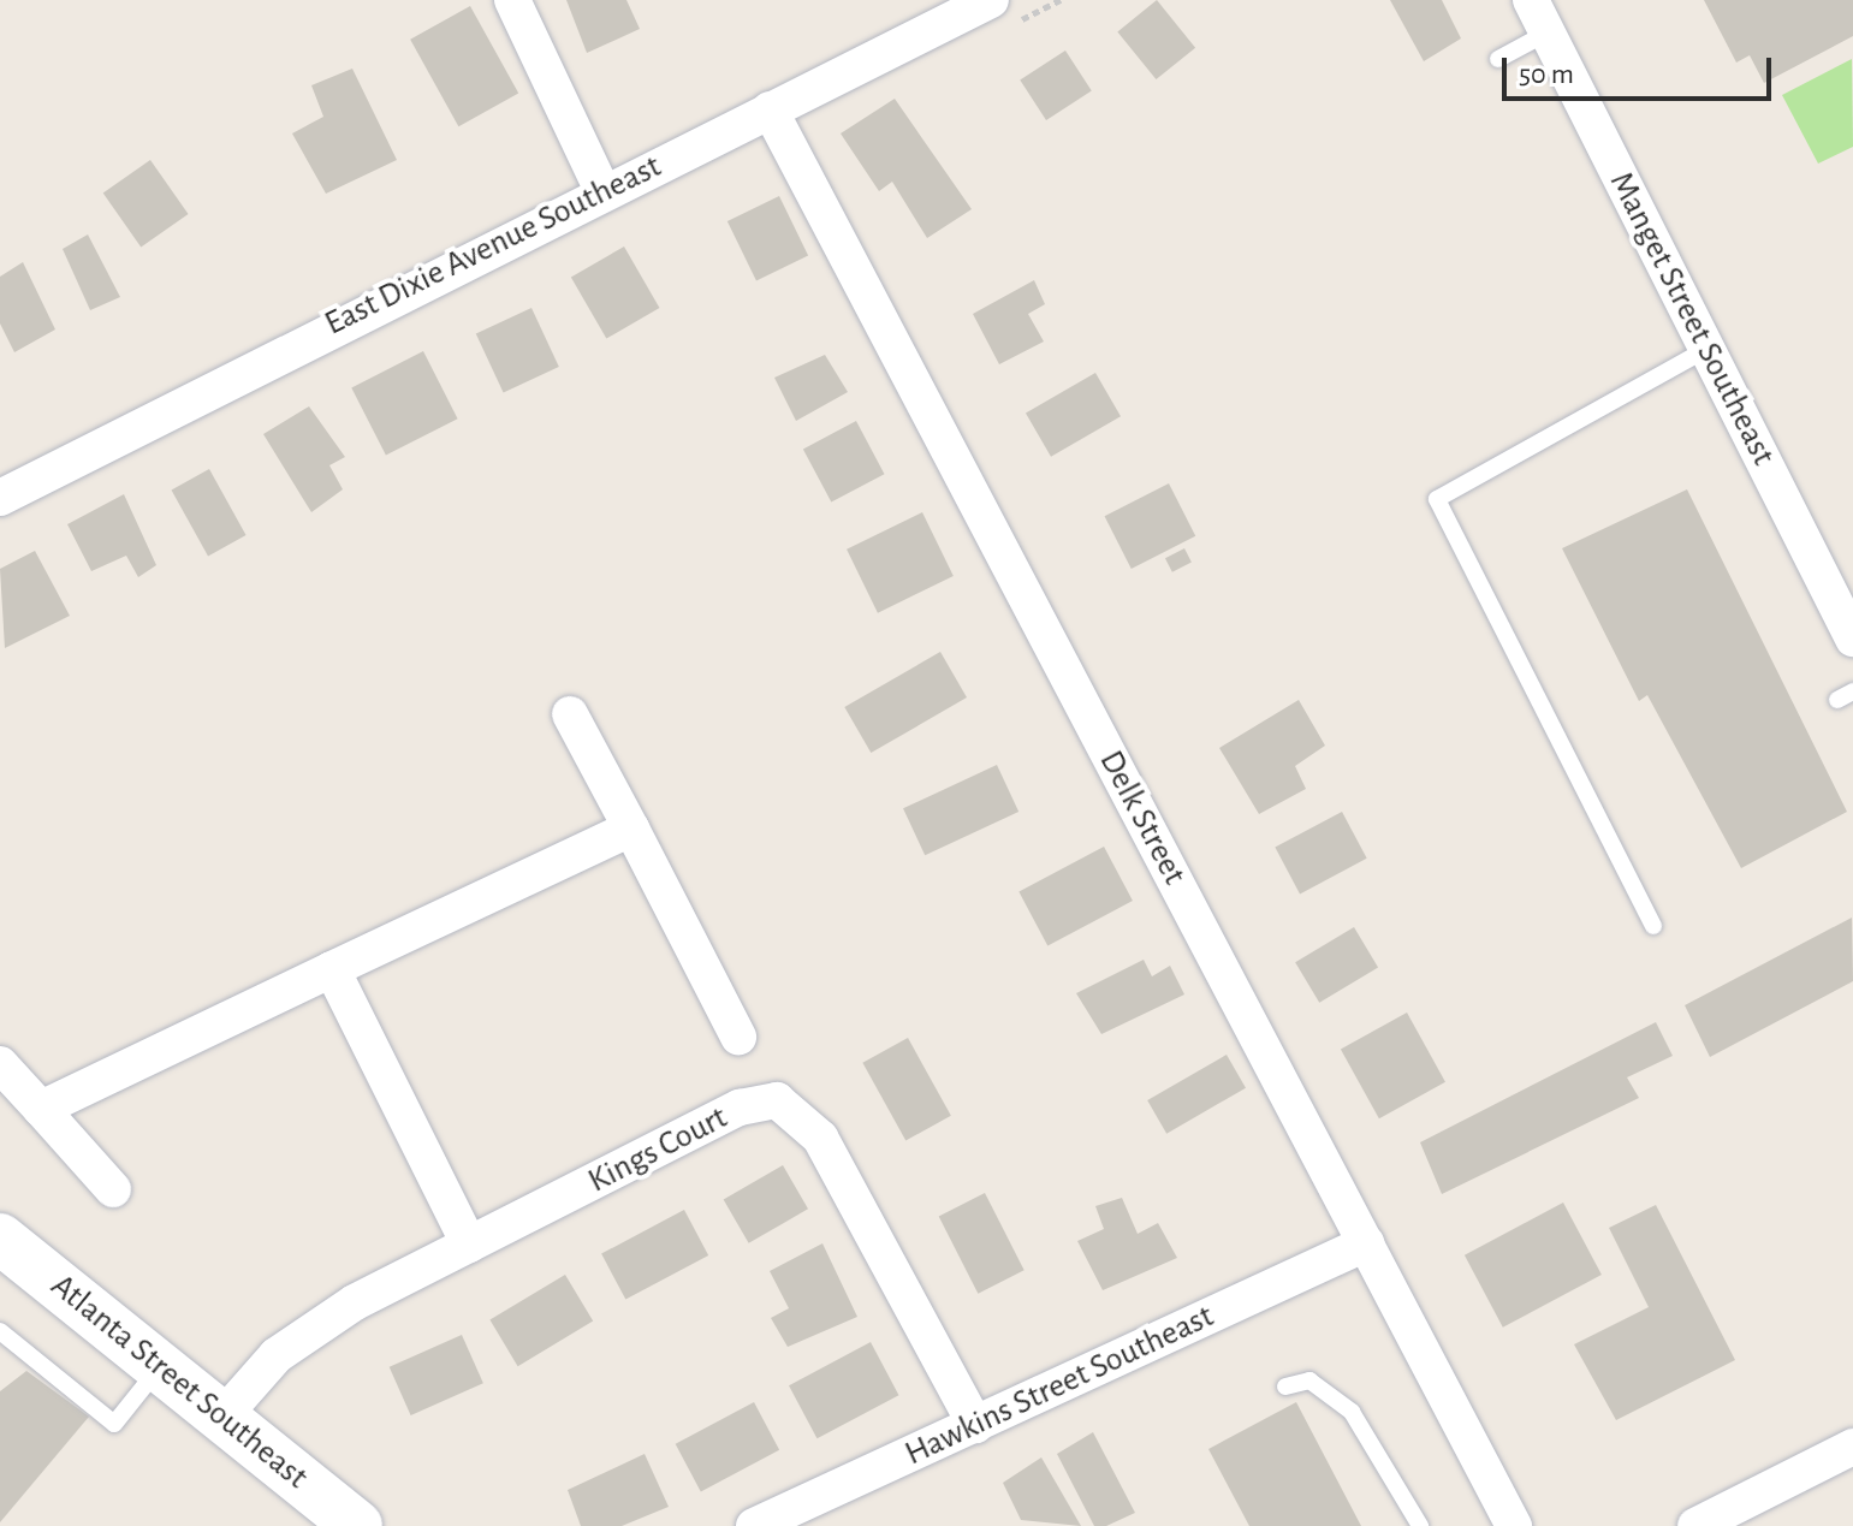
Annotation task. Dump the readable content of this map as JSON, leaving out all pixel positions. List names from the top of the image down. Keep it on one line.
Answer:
{"streets":{"main road":["Atlanta Street Southeast"],"street":["East Dixie Avenue Southeast","Manget Street Southeast","Delk Street","Kings Court","Hawkins Street Southeast"]},"crossings":[["East Dixie Avenue Southeast","Delk Street"],["Delk Street","Hawkins Street Southeast"],["Kings Court","Atlanta Street Southeast"],["Kings Court","Hawkins Street Southeast"]],"scale_bar":"50 m"}
